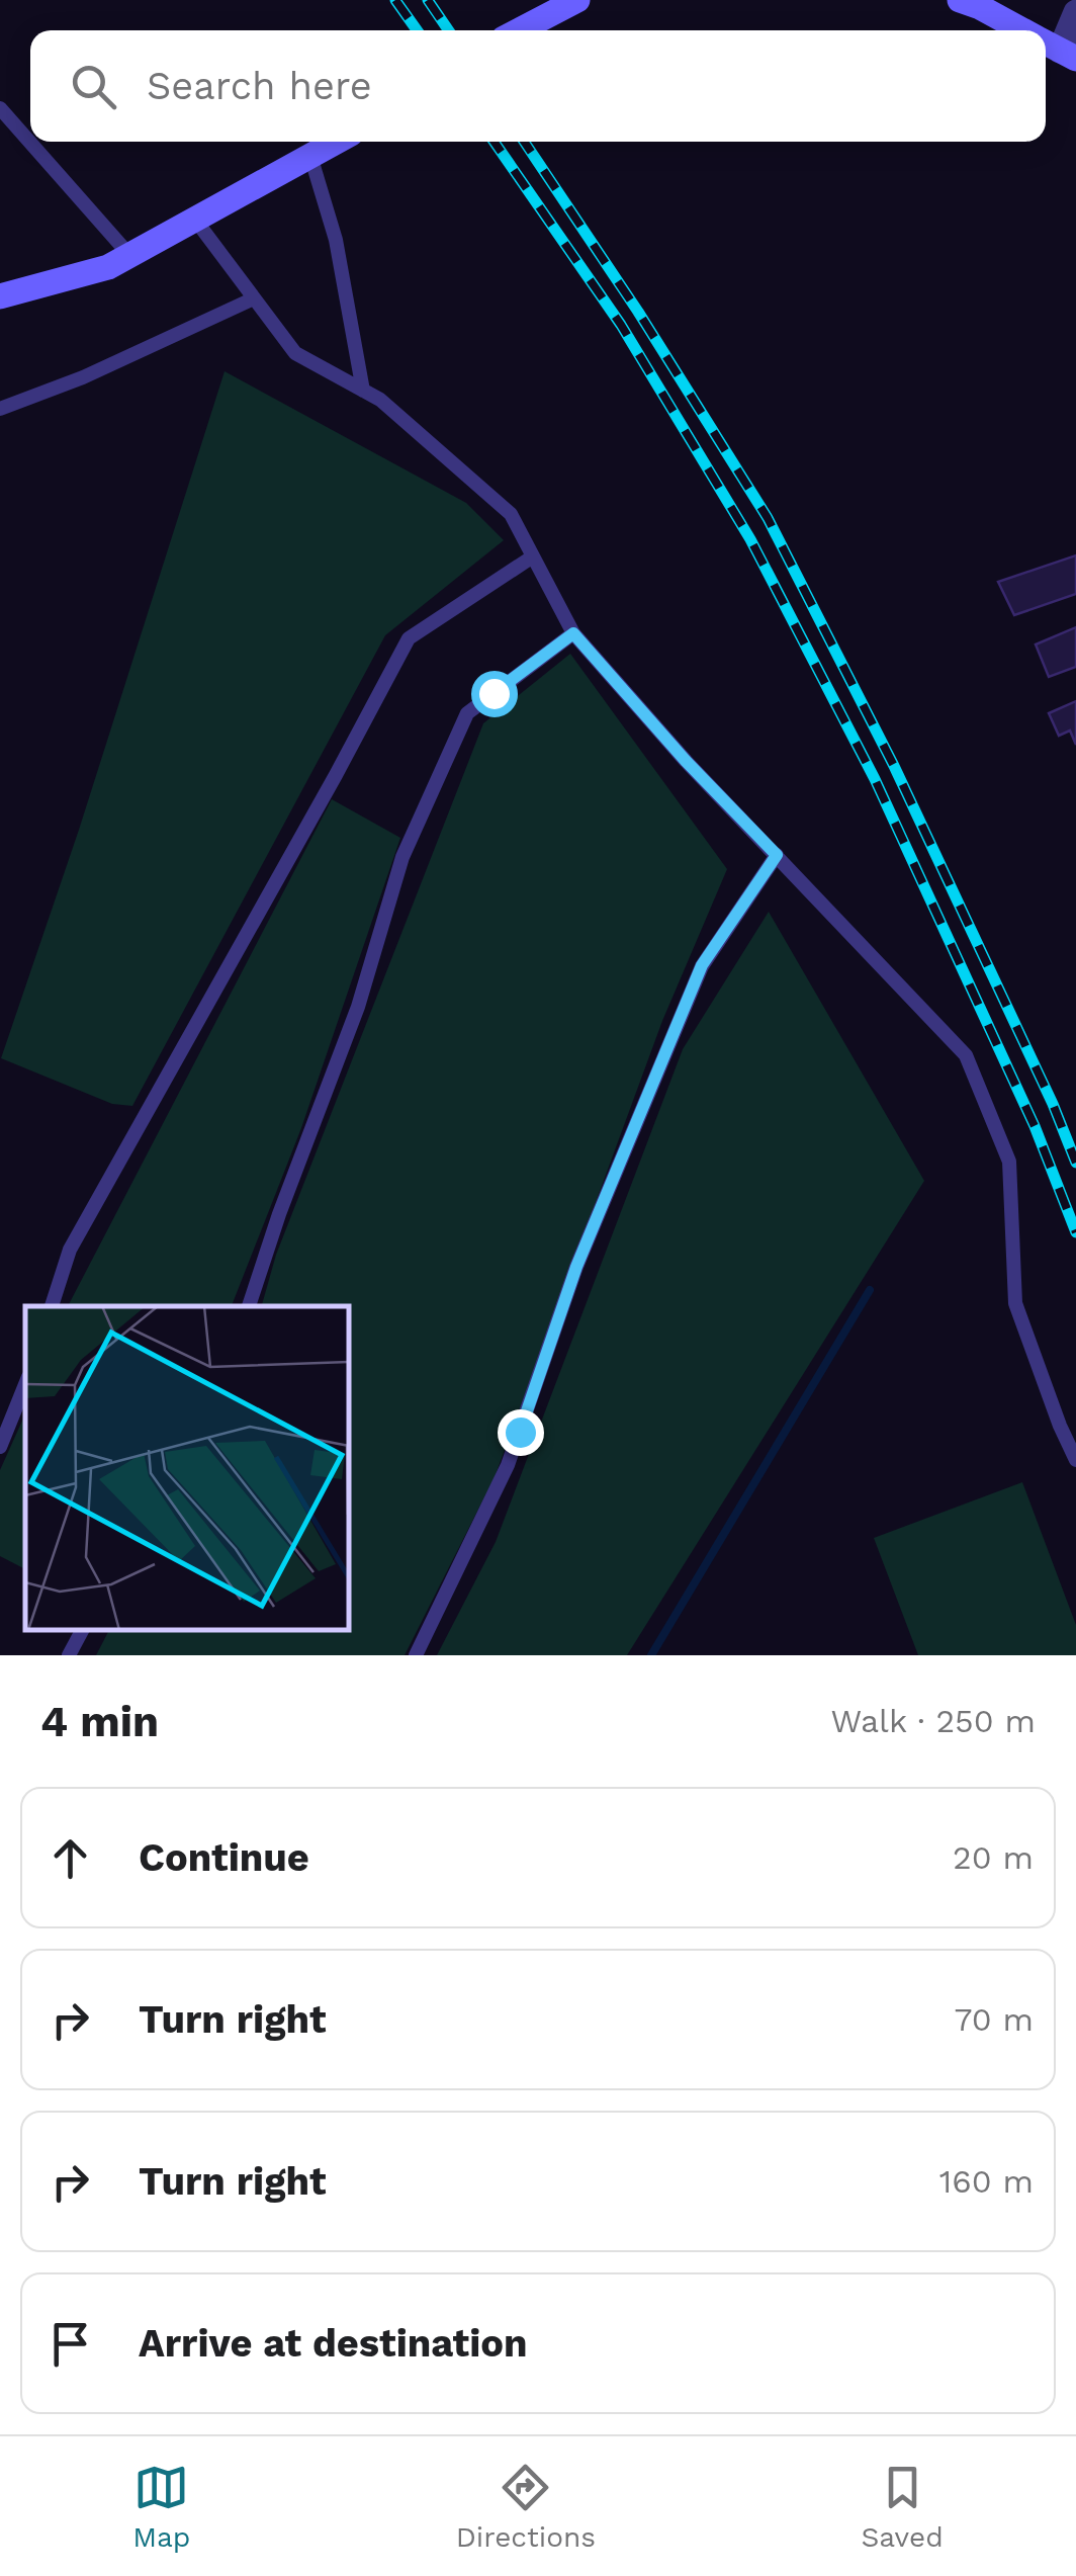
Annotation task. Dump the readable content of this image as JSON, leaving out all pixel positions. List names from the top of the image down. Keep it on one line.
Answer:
{"page":{"search":"Search here","heading":["4 min","Walk · 250 m"],"list":[["Continue","20 m"],["Turn right","70 m"],["Turn right","160 m"],"Arrive at destination"],"nav":["Map","Directions","Saved"]}}
